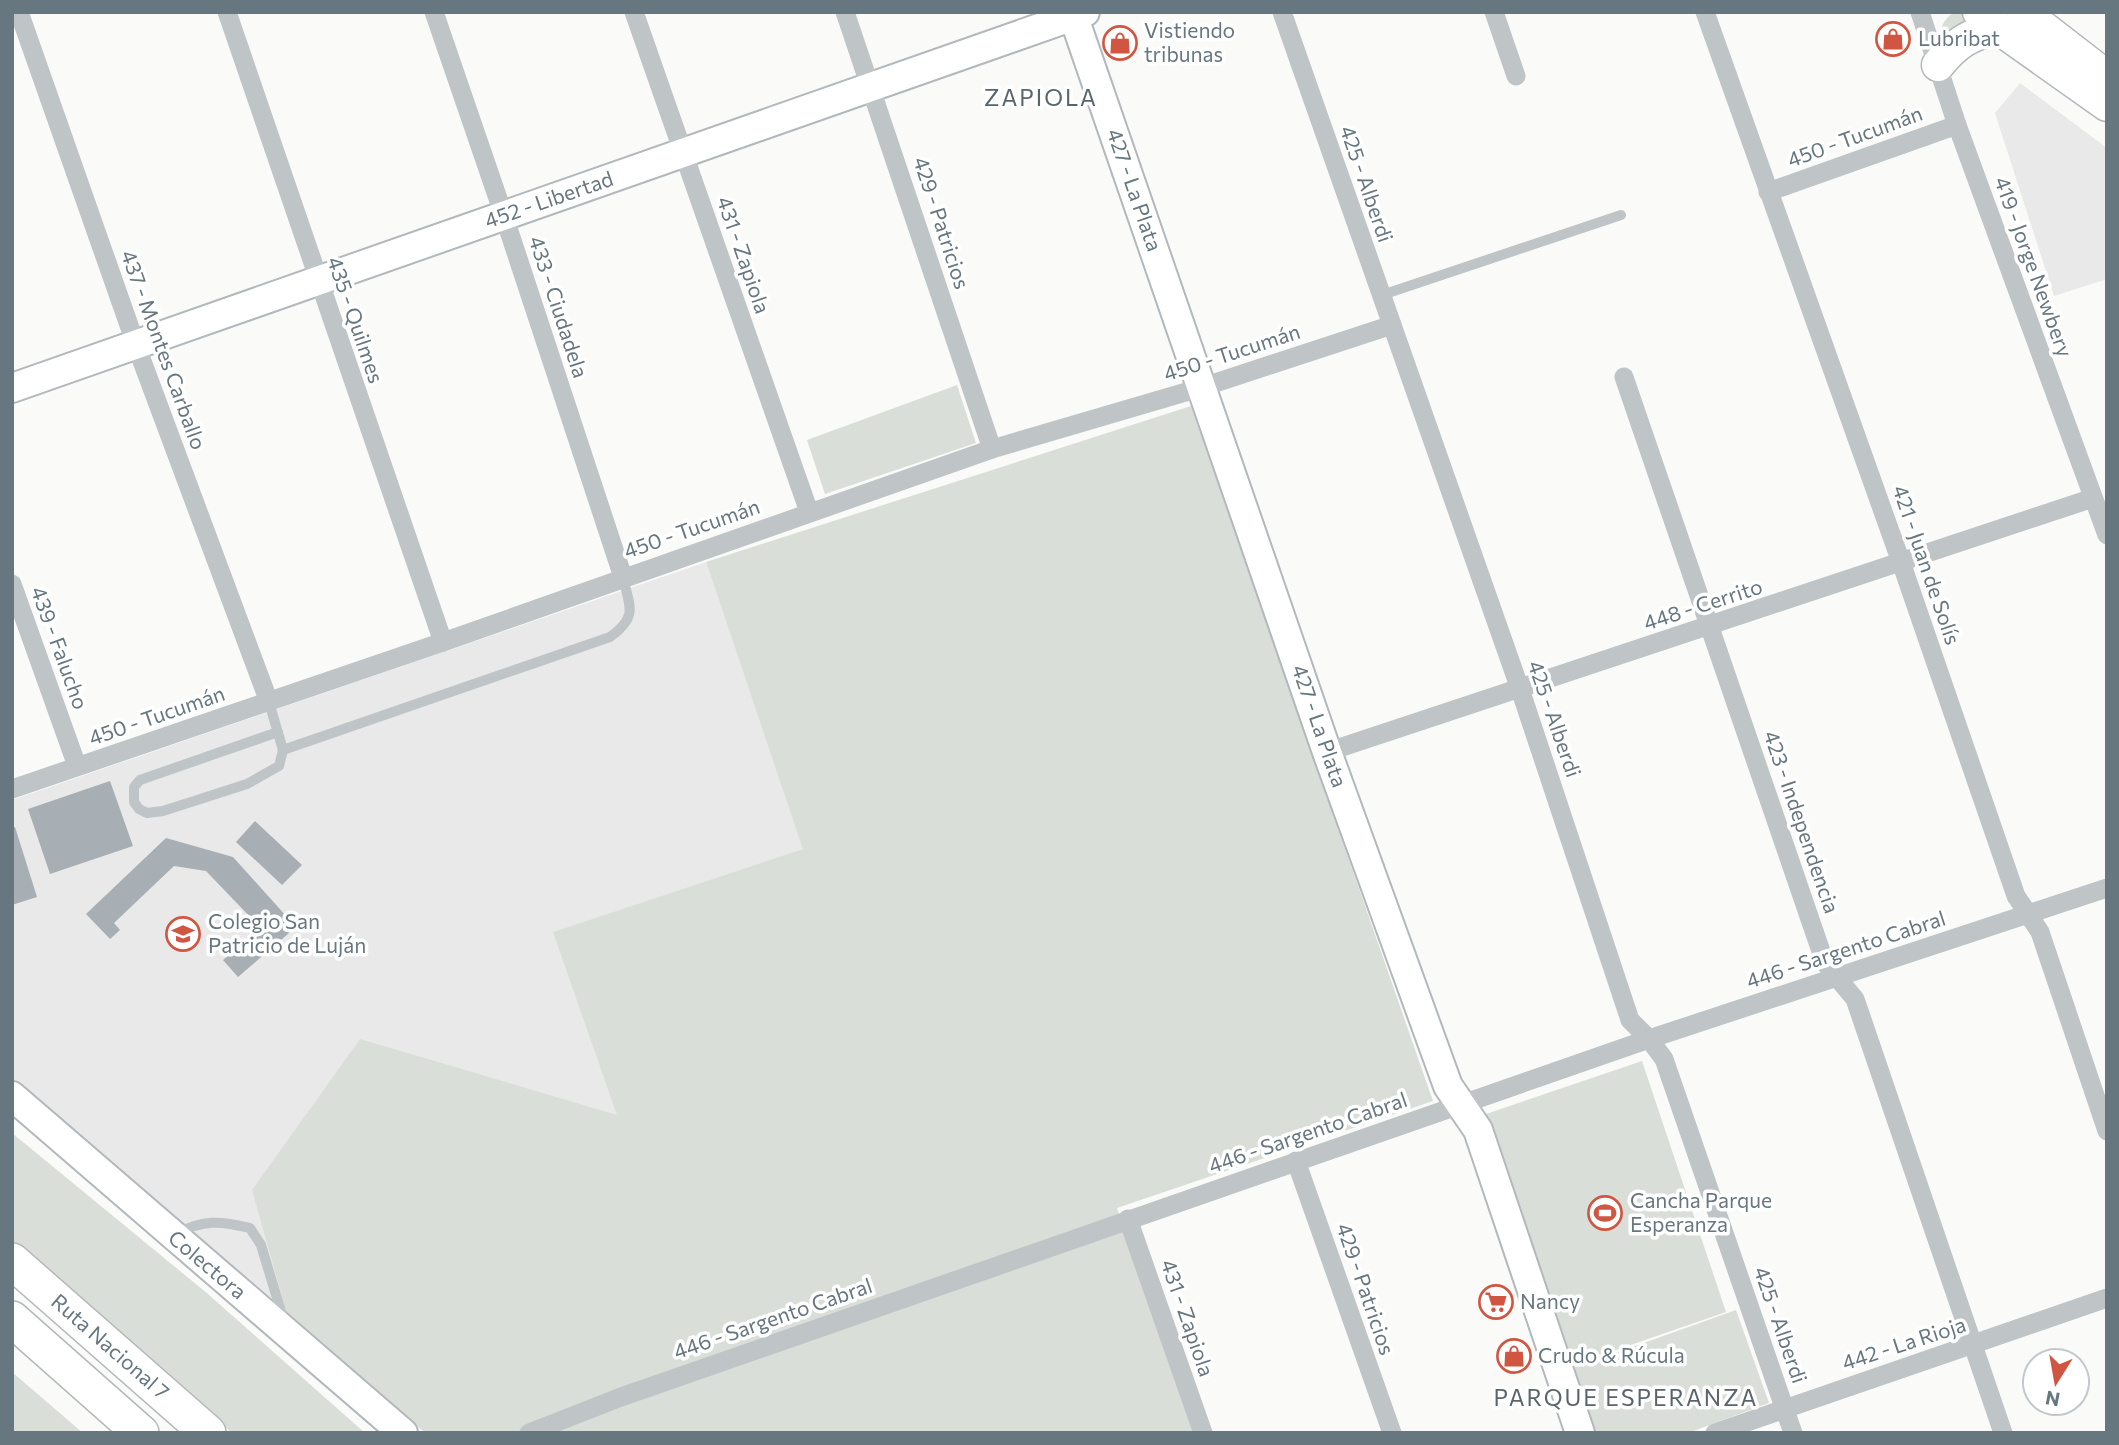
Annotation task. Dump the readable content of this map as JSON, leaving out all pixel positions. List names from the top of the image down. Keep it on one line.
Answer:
{"streets":{"highway":["Ruta Nacional 7"],"street":["450 - Tucumán","425 - Alberdi","427 - La Plata","452 - Libertad","429 - Patricios","431 - Zapiola","419 - Jorge Newbery","433 - Ciudadela","435 - Quilmes","437 - Montes Carballo","421 - Juan de Solís","448 - Cerrito","439 - Falucho","423 - Independencia","446 - Sargento Cabral","Colectora","442 - La Rioja"]},"crossings":[["450 - Tucumán","425 - Alberdi"],["450 - Tucumán","427 - La Plata"],["450 - Tucumán","429 - Patricios"],["450 - Tucumán","431 - Zapiola"],["450 - Tucumán","419 - Jorge Newbery"],["450 - Tucumán","433 - Ciudadela"],["450 - Tucumán","435 - Quilmes"],["450 - Tucumán","437 - Montes Carballo"],["450 - Tucumán","421 - Juan de Solís"],["450 - Tucumán","439 - Falucho"],["425 - Alberdi","448 - Cerrito"],["425 - Alberdi","446 - Sargento Cabral"],["425 - Alberdi","442 - La Rioja"],["427 - La Plata","452 - Libertad"],["427 - La Plata","448 - Cerrito"],["427 - La Plata","446 - Sargento Cabral"],["452 - Libertad","429 - Patricios"],["452 - Libertad","431 - Zapiola"],["452 - Libertad","433 - Ciudadela"],["452 - Libertad","435 - Quilmes"],["452 - Libertad","437 - Montes Carballo"],["429 - Patricios","446 - Sargento Cabral"],["431 - Zapiola","446 - Sargento Cabral"],["419 - Jorge Newbery","448 - Cerrito"],["421 - Juan de Solís","448 - Cerrito"],["421 - Juan de Solís","446 - Sargento Cabral"],["448 - Cerrito","423 - Independencia"],["423 - Independencia","446 - Sargento Cabral"],["423 - Independencia","442 - La Rioja"]],"districts":["ZAPIOLA","PARQUE ESPERANZA"],"places":{"shop":["Lubribat","Vistiendo tribunas","Crudo & Rúcula"],"school or university":["Colegio San Patricio de Luján"],"sports":["Cancha Parque Esperanza"],"supermarket":["Nancy"]},"north":"bottom"}
